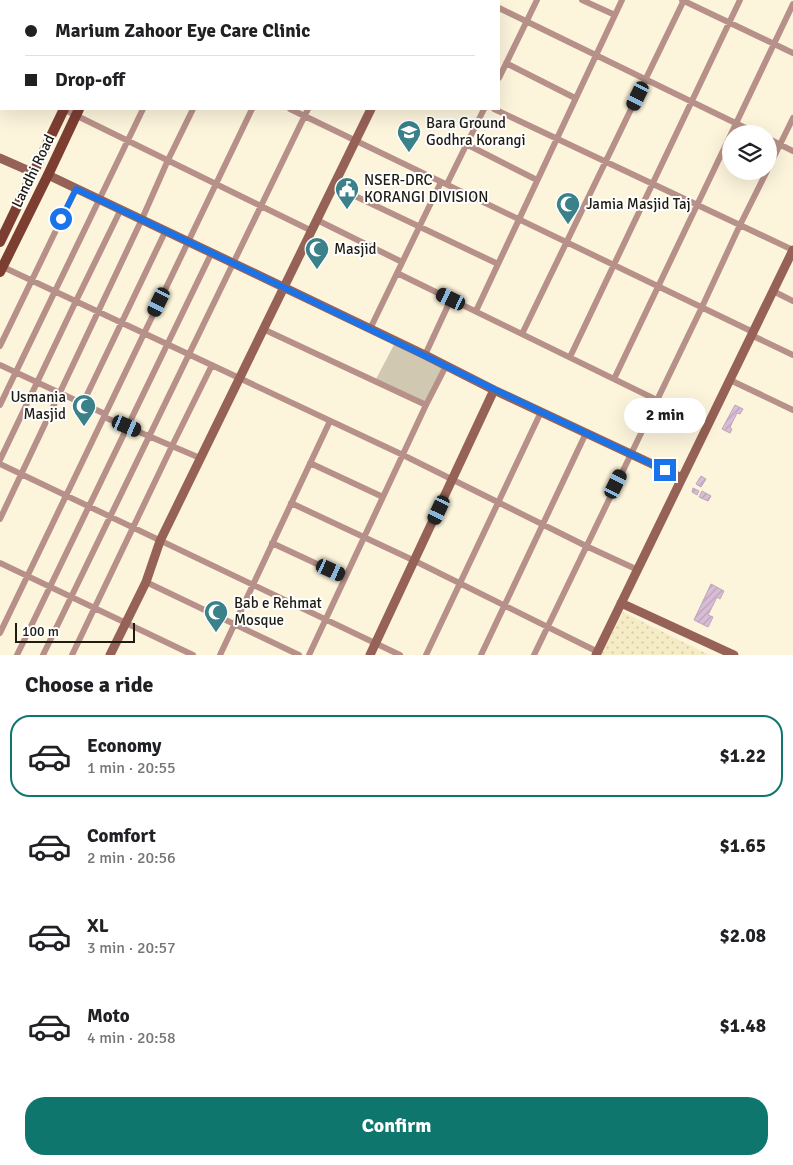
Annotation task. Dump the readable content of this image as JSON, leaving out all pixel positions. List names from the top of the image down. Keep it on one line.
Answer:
{"streets":{"main road":["Landhi Road"]},"places":{"school or university":["Bara Ground Godhra Korangi"],"public building":["NSER-DRC KORANGI DIVISION"],"mosque":["Jamia Masjid Taj","Masjid","Usmania Masjid","Bab e Rehmat Mosque"]},"scale_bar":"100 m","page":{"banner":["Marium Zahoor Eye Care Clinic","Drop-off"],"bubble":"2 min","scale":"100 m","heading":"Choose a ride","list":[{"name":"Economy","note":"1 min · 20:55","value":"$1.22"},{"name":"Comfort","note":"2 min · 20:56","value":"$1.65"},{"name":"XL","note":"3 min · 20:57","value":"$2.08"},{"name":"Moto","note":"4 min · 20:58","value":"$1.48"}],"buttons":"Confirm"}}
